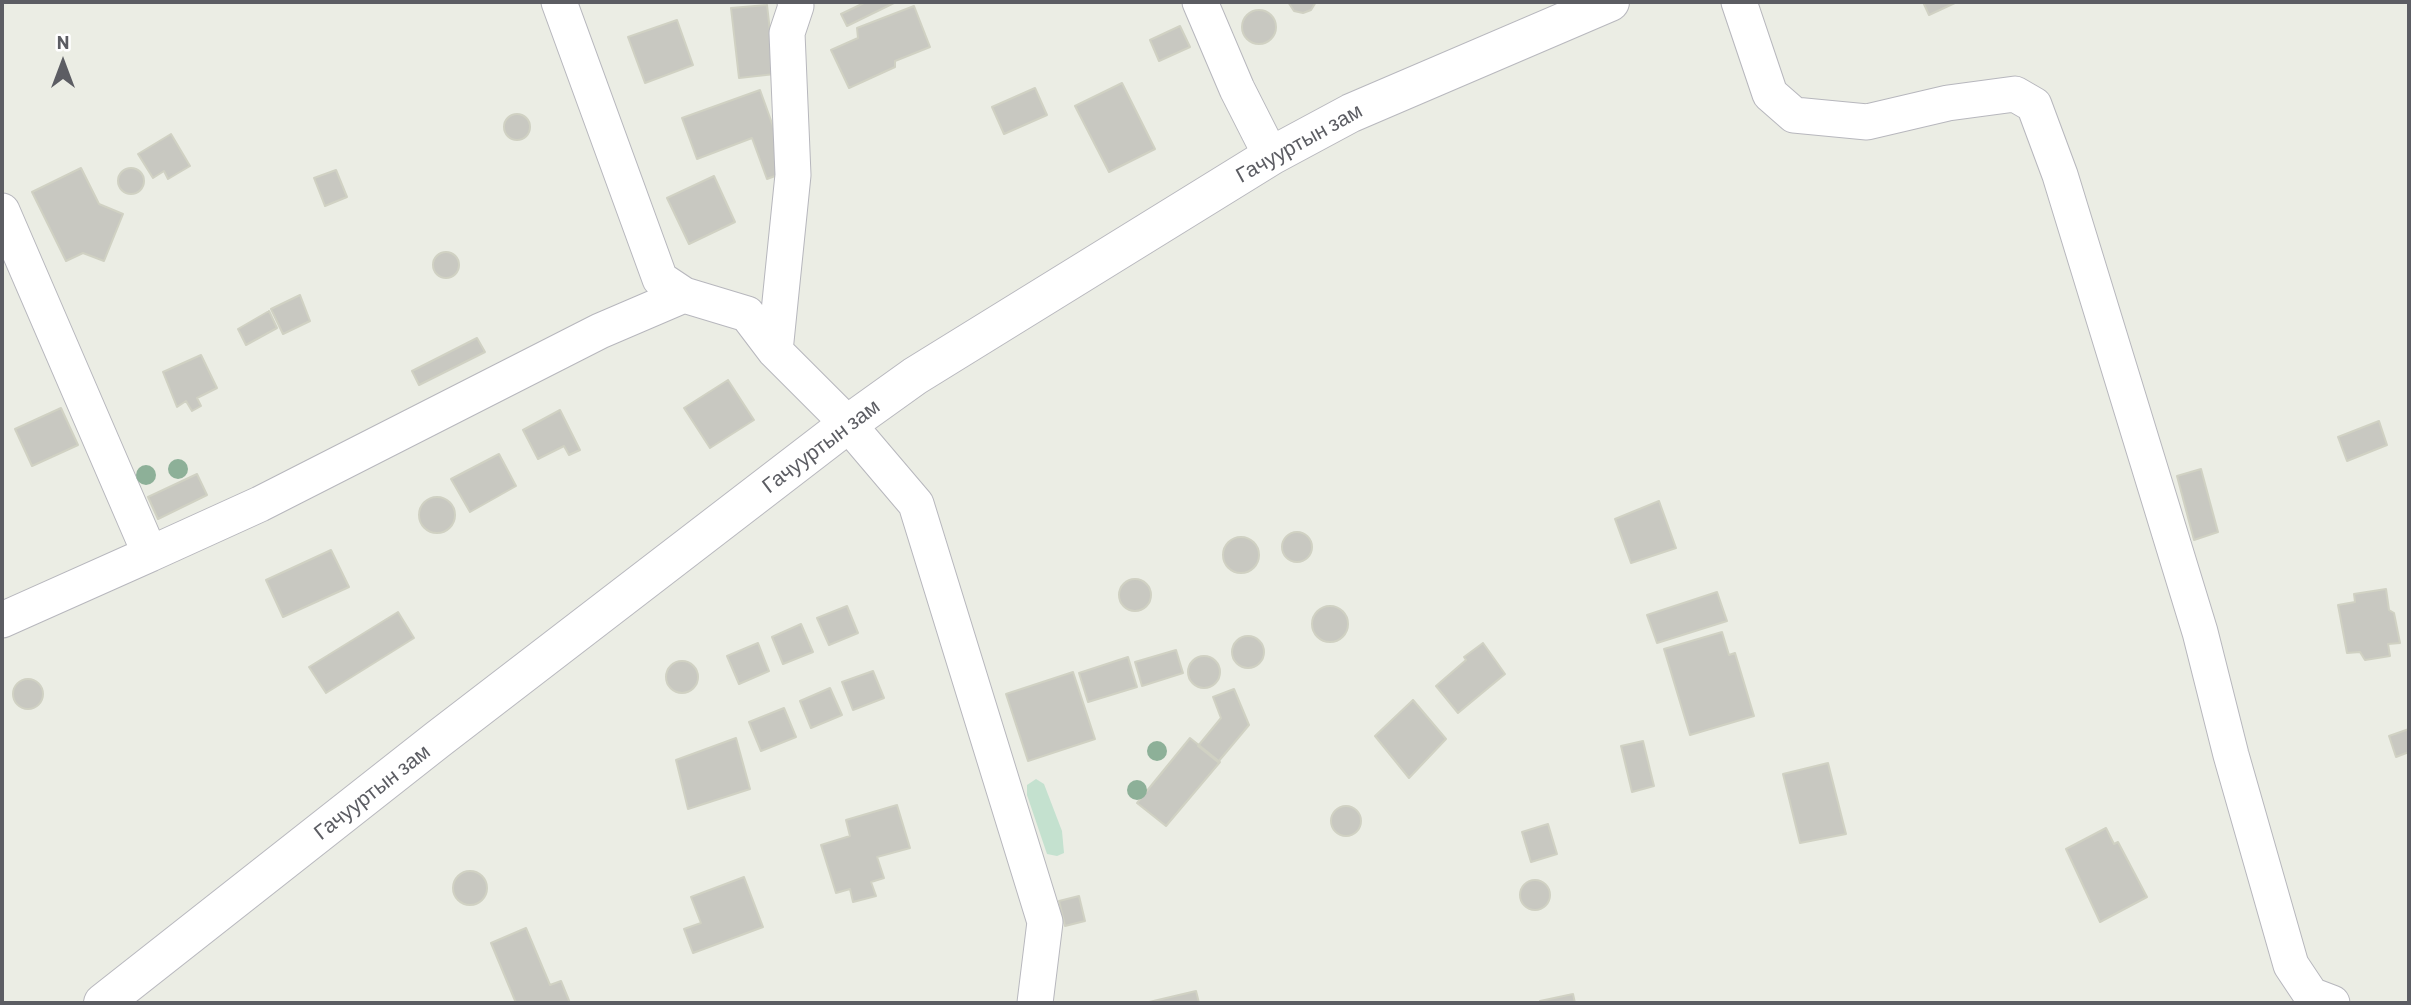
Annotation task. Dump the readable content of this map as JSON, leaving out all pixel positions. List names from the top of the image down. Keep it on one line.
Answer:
{"streets":{"main road":["Гачууртын зам"]},"north":"top"}
